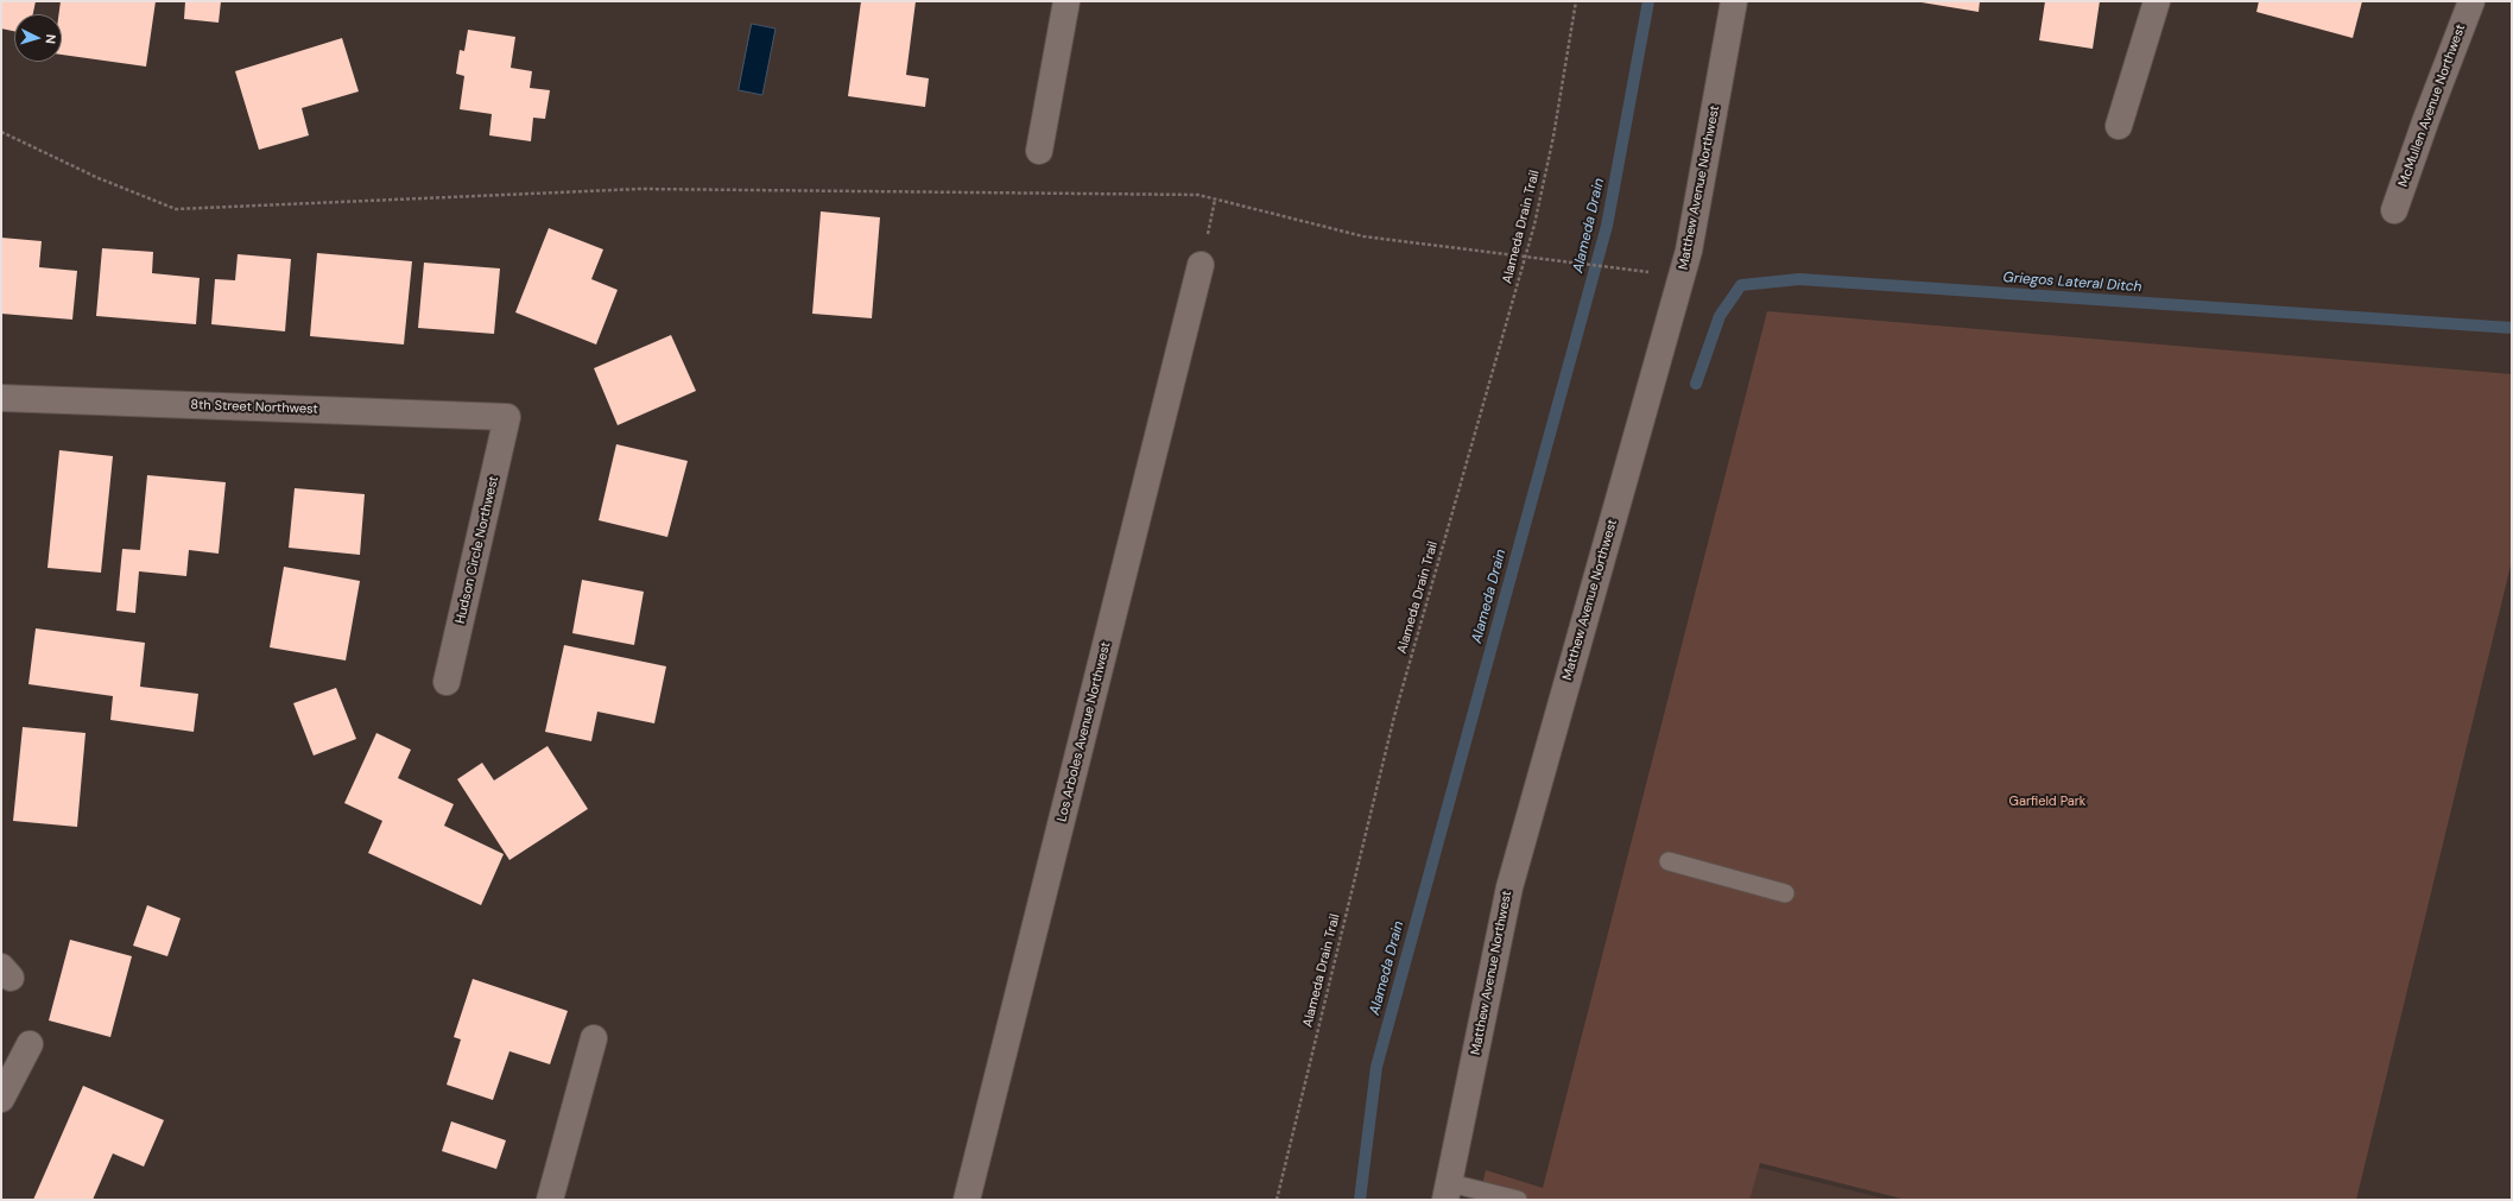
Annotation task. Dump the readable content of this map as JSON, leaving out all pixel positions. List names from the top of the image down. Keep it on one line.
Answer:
{"streets":{"street":["McMullen Avenue Northwest","Matthew Avenue Northwest","8th Street Northwest","Hudson Circle Northwest","Los Arboles Avenue Northwest"],"path":["Alameda Drain Trail"]},"crossings":[["8th Street Northwest","Hudson Circle Northwest"]],"water":["Alameda Drain","Griegos Lateral Ditch"],"parks":["Garfield Park"],"north":"right"}
